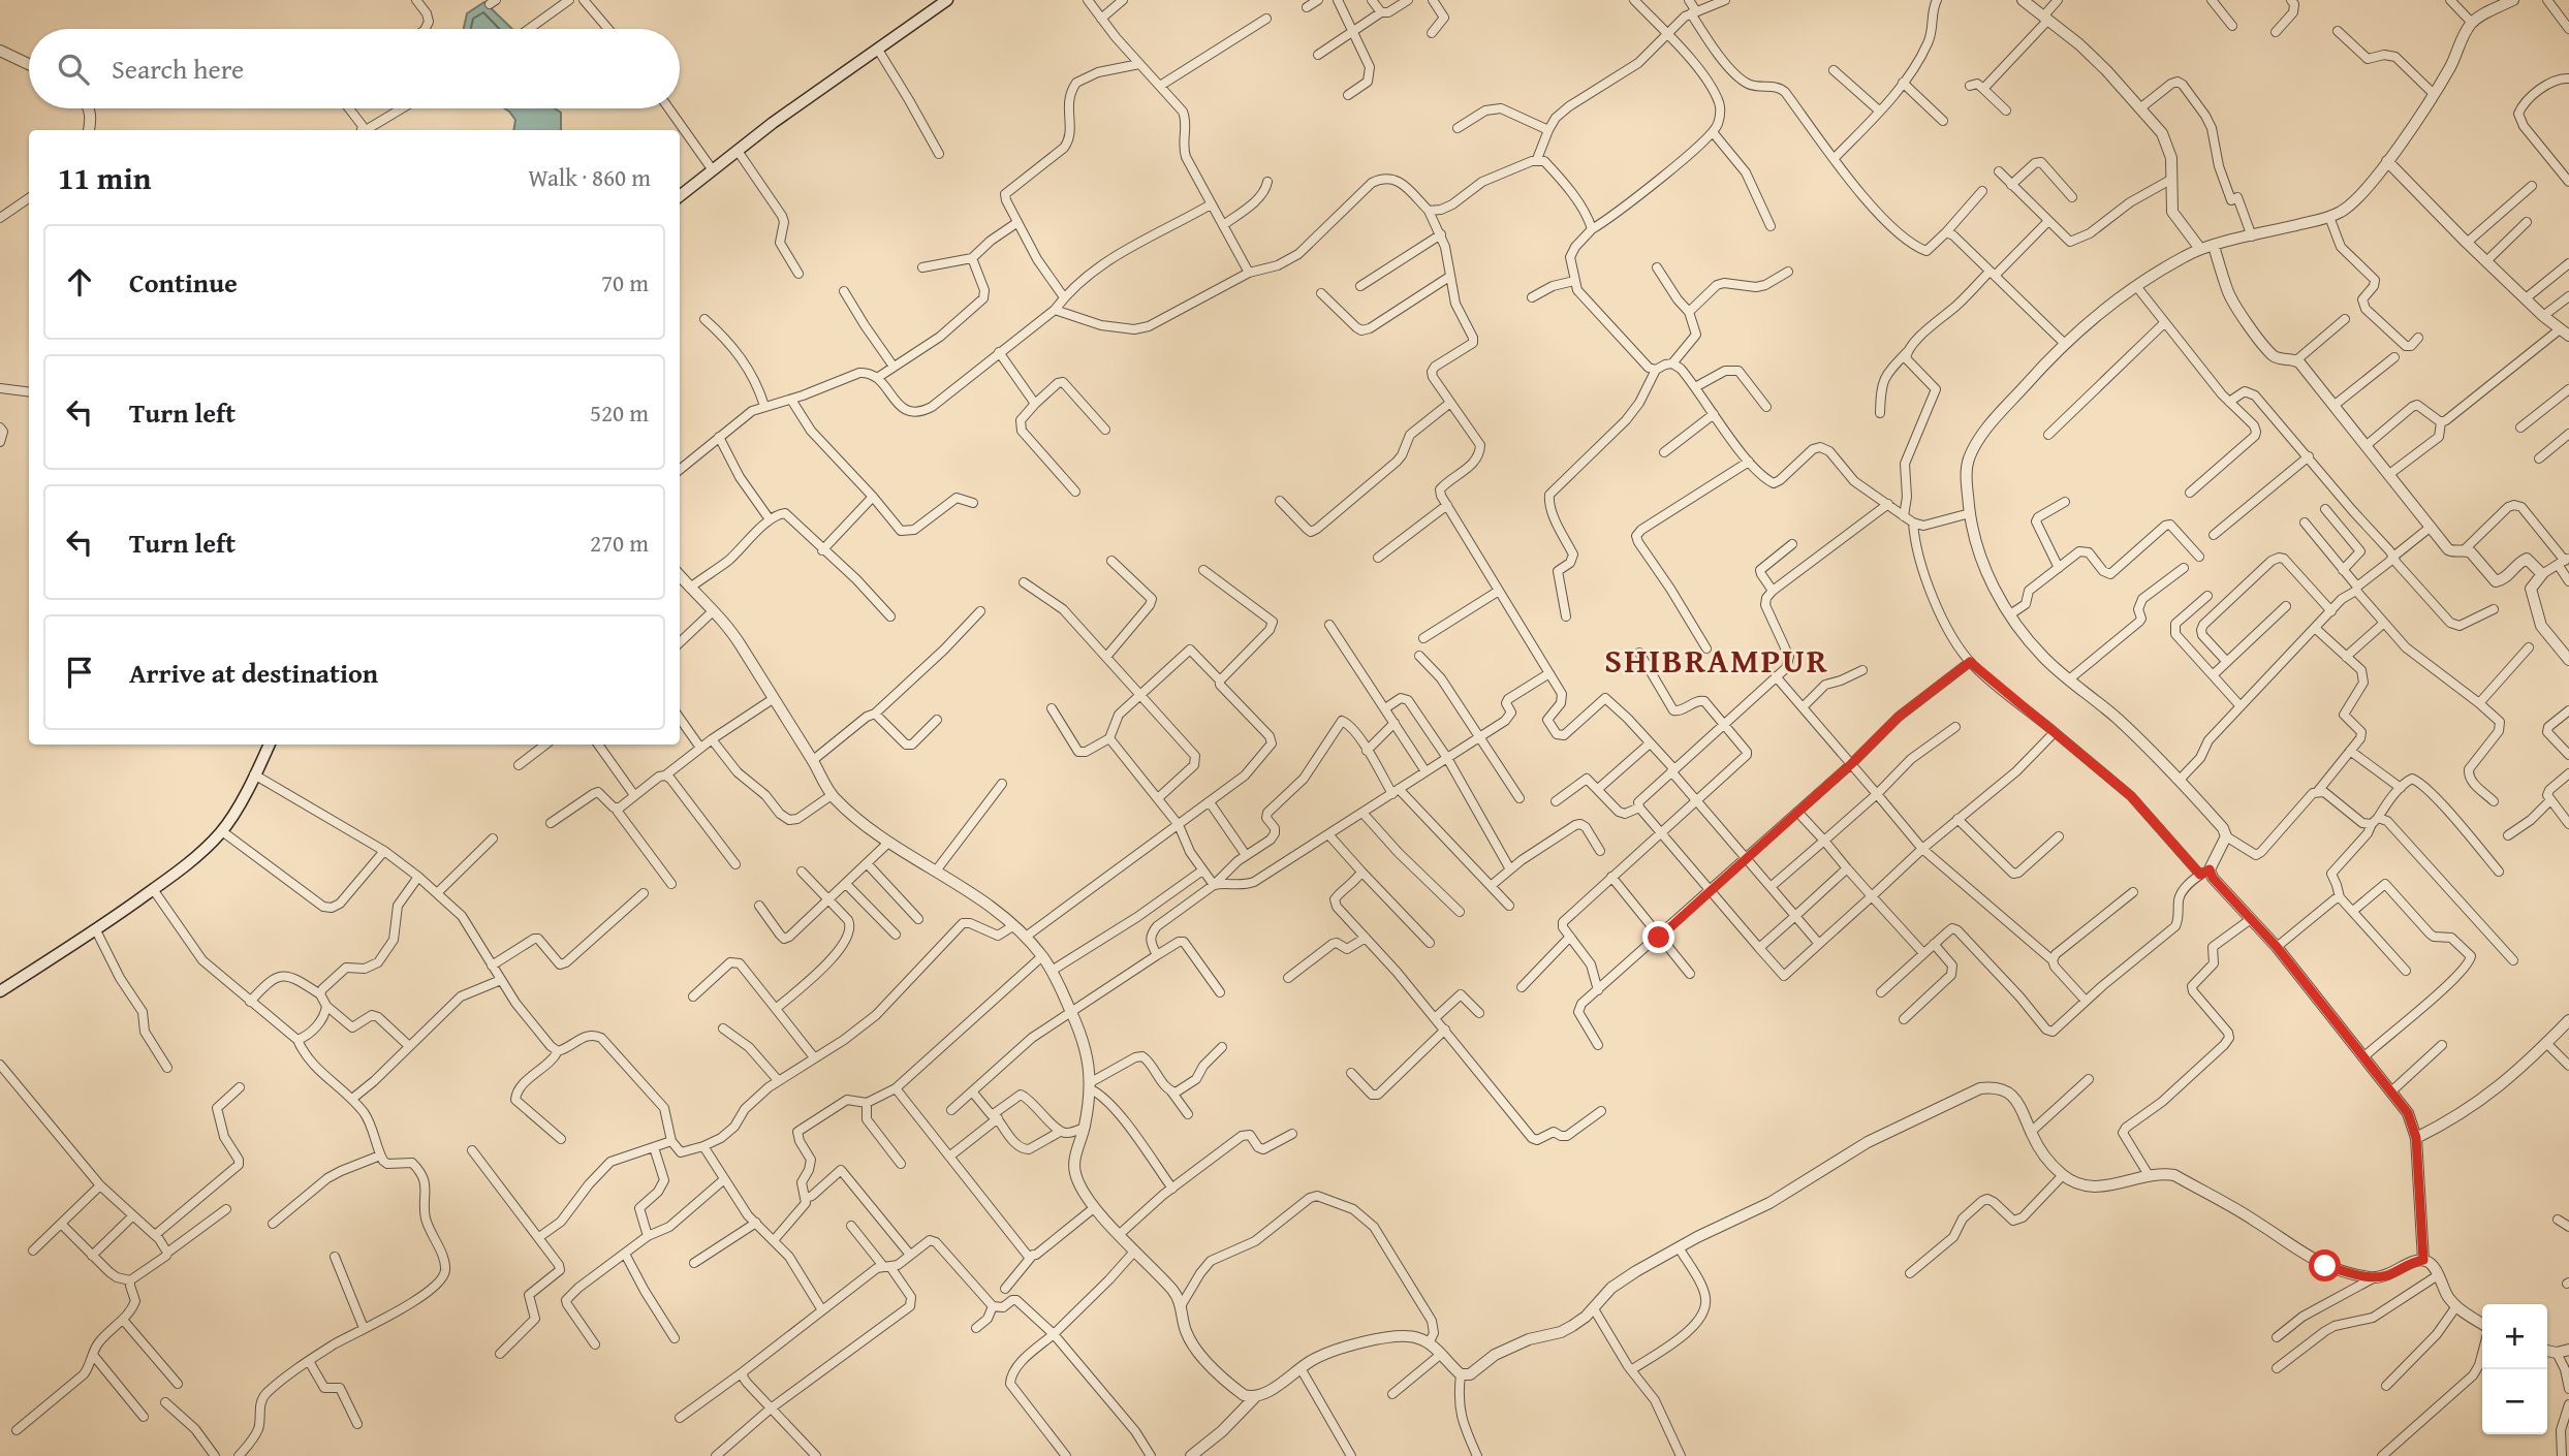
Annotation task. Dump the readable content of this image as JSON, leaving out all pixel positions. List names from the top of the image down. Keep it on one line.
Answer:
{"districts":["SHIBRAMPUR"],"page":{"search":"Search here","heading":["11 min","Walk · 860 m"],"list":[["Continue","70 m"],["Turn left","520 m"],["Turn left","270 m"],"Arrive at destination"],"map_buttons":["+","−"]}}
